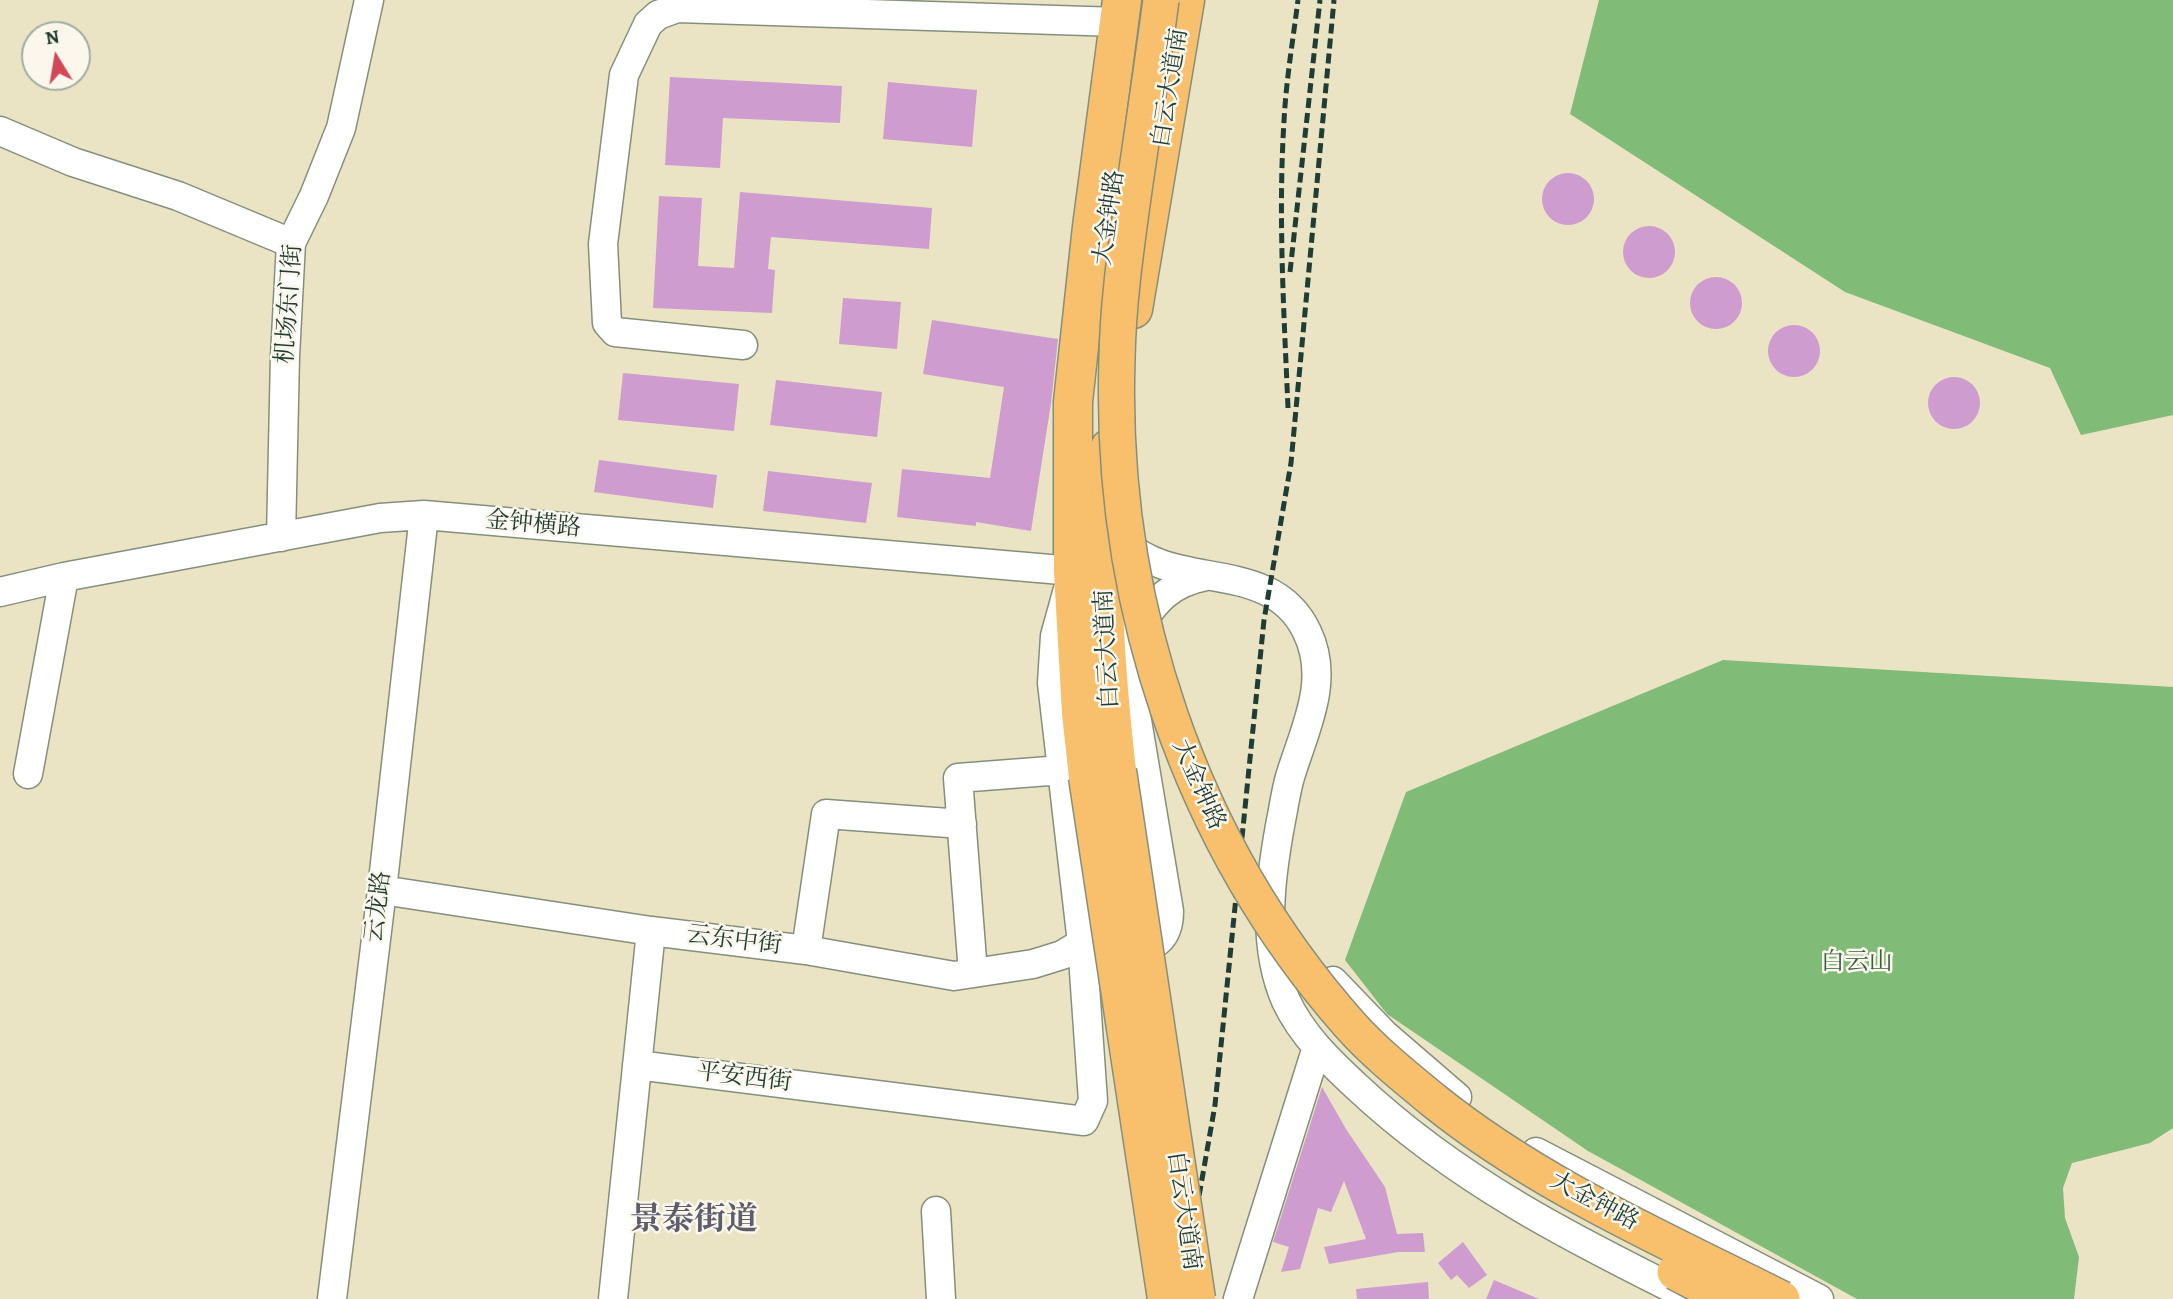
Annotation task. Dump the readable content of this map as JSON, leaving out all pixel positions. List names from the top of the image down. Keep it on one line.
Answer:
{"streets":{"highway":["白云大道南"],"main road":["大金钟路"],"street":["机场东门街","金钟横路","云龙路","云东中街","平安西街"]},"crossings":[["白云大道南","大金钟路"],["白云大道南","金钟横路"],["机场东门街","金钟横路"],["金钟横路","云龙路"],["云龙路","云东中街"],["云东中街","平安西街"]],"districts":["景泰街道"],"parks":["白云山"],"north":"top"}
